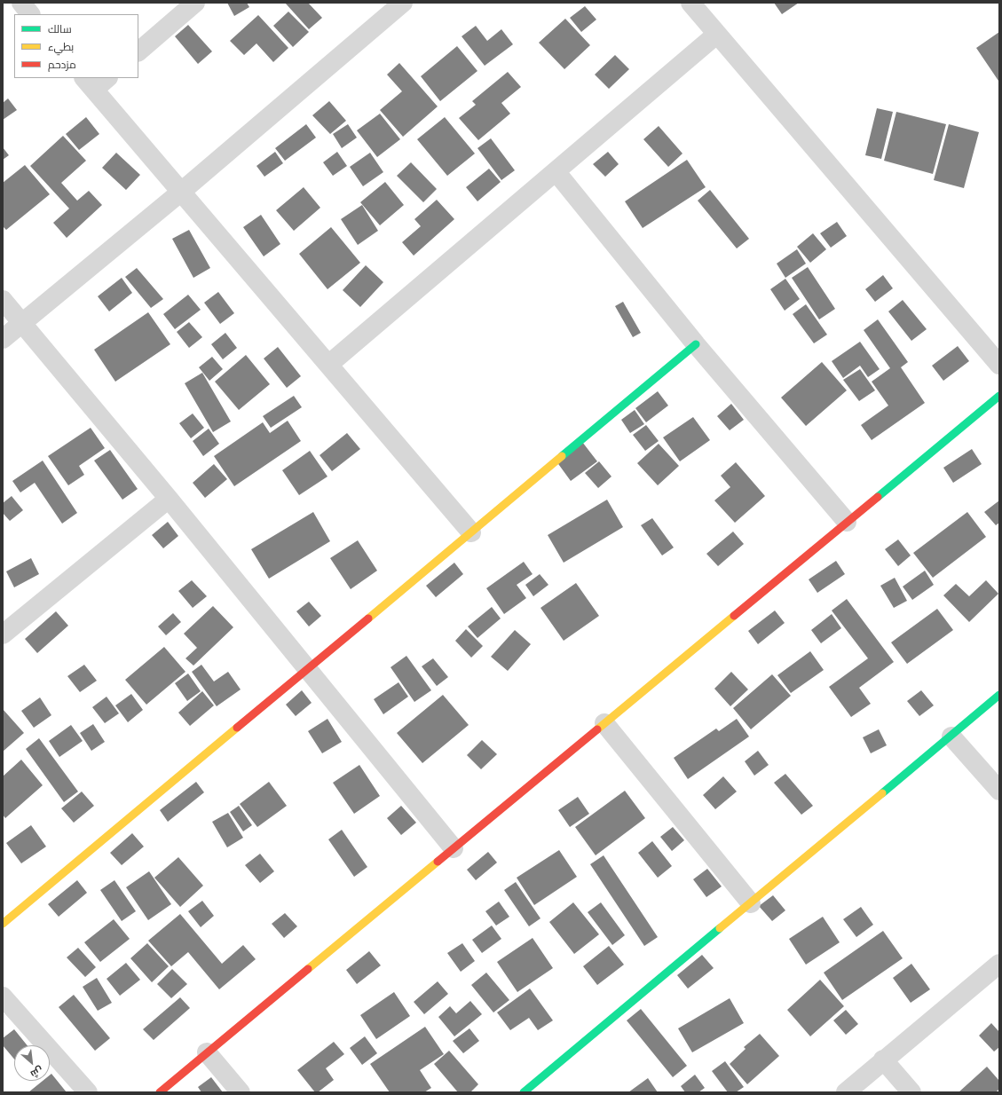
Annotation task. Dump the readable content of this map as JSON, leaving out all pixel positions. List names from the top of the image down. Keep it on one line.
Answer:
{"legend":["سالك","بطيء","مزدحم"],"north":"bottom right"}
